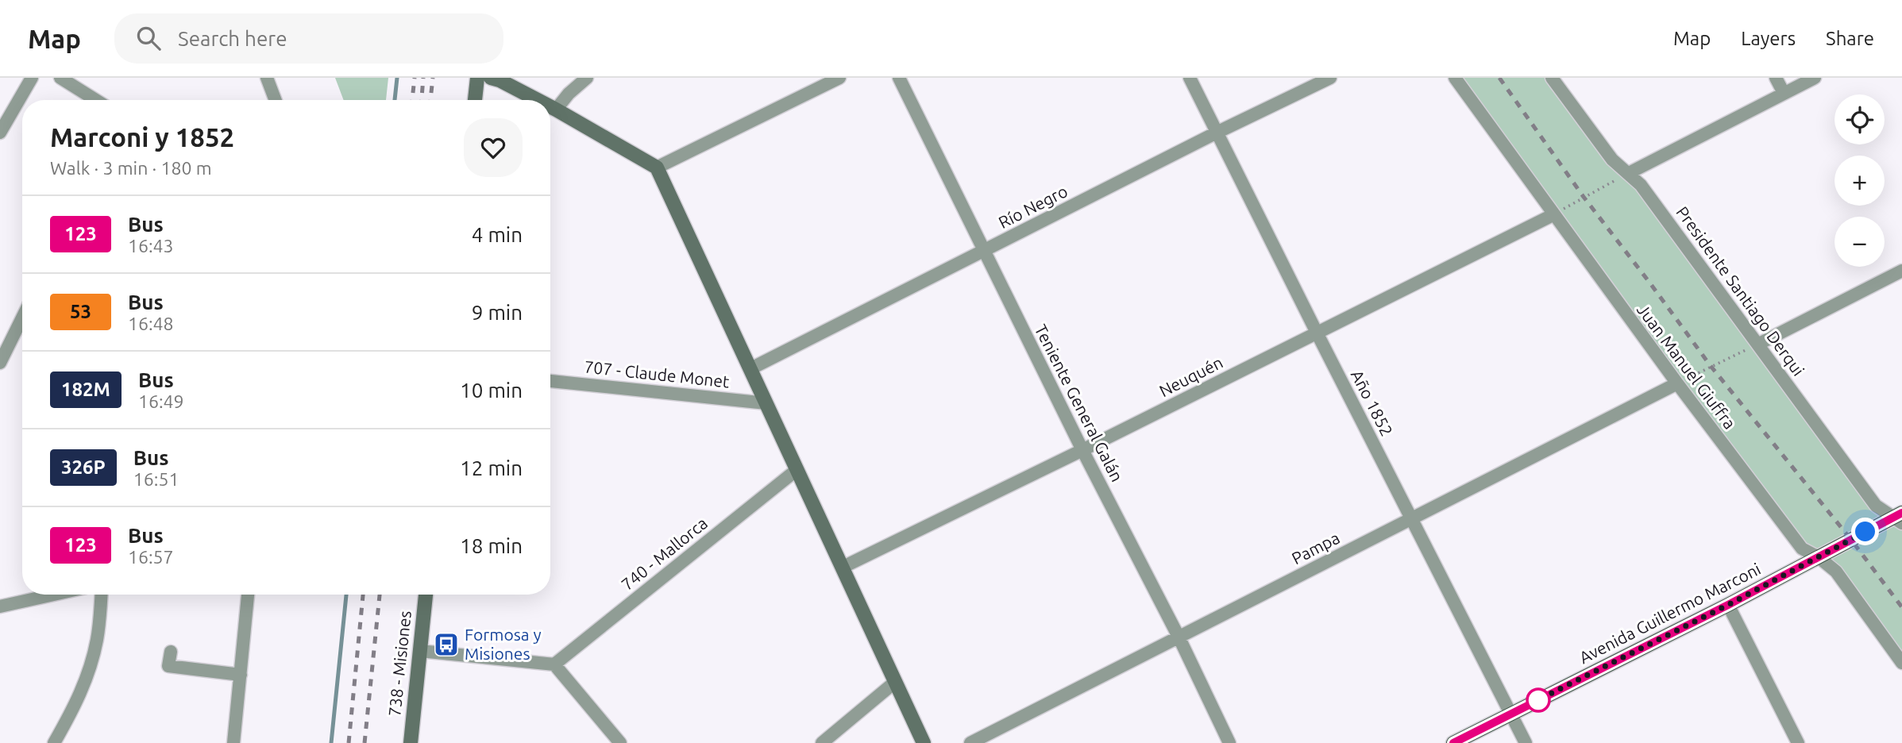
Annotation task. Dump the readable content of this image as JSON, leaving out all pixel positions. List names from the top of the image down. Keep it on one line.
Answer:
{"streets":{"main road":["Avenida Guillermo Marconi"],"street":["Río Negro","Presidente Santiago Derqui","Juan Manuel Giuffra","707 - Claude Monet","Neuquén","Teniente General Galán","Año 1852","Pampa","740 - Mallorca","738 - Misiones"]},"crossings":[["Río Negro","Teniente General Galán"],["Río Negro","Año 1852"],["Presidente Santiago Derqui","Avenida Guillermo Marconi"],["Juan Manuel Giuffra","Neuquén"],["Juan Manuel Giuffra","Pampa"],["Juan Manuel Giuffra","Avenida Guillermo Marconi"],["Neuquén","Teniente General Galán"],["Neuquén","Año 1852"],["Teniente General Galán","Pampa"],["Año 1852","Pampa"],["Año 1852","Avenida Guillermo Marconi"]],"places":{"bus stop":["Formosa y Misiones"]},"lines":["bus line 123"],"page":{"header":"Map","search":"Search here","nav":["Map","Layers","Share"],"map_buttons":["+","−"],"heading":["Marconi y 1852","Walk · 3 min · 180 m"],"list":[{"mark":"123","name":"Bus","note":"16:43","value":"4 min"},{"mark":"53","name":"Bus","note":"16:48","value":"9 min"},{"mark":"182M","name":"Bus","note":"16:49","value":"10 min"},{"mark":"326P","name":"Bus","note":"16:51","value":"12 min"},{"mark":"123","name":"Bus","note":"16:57","value":"18 min"}]}}
